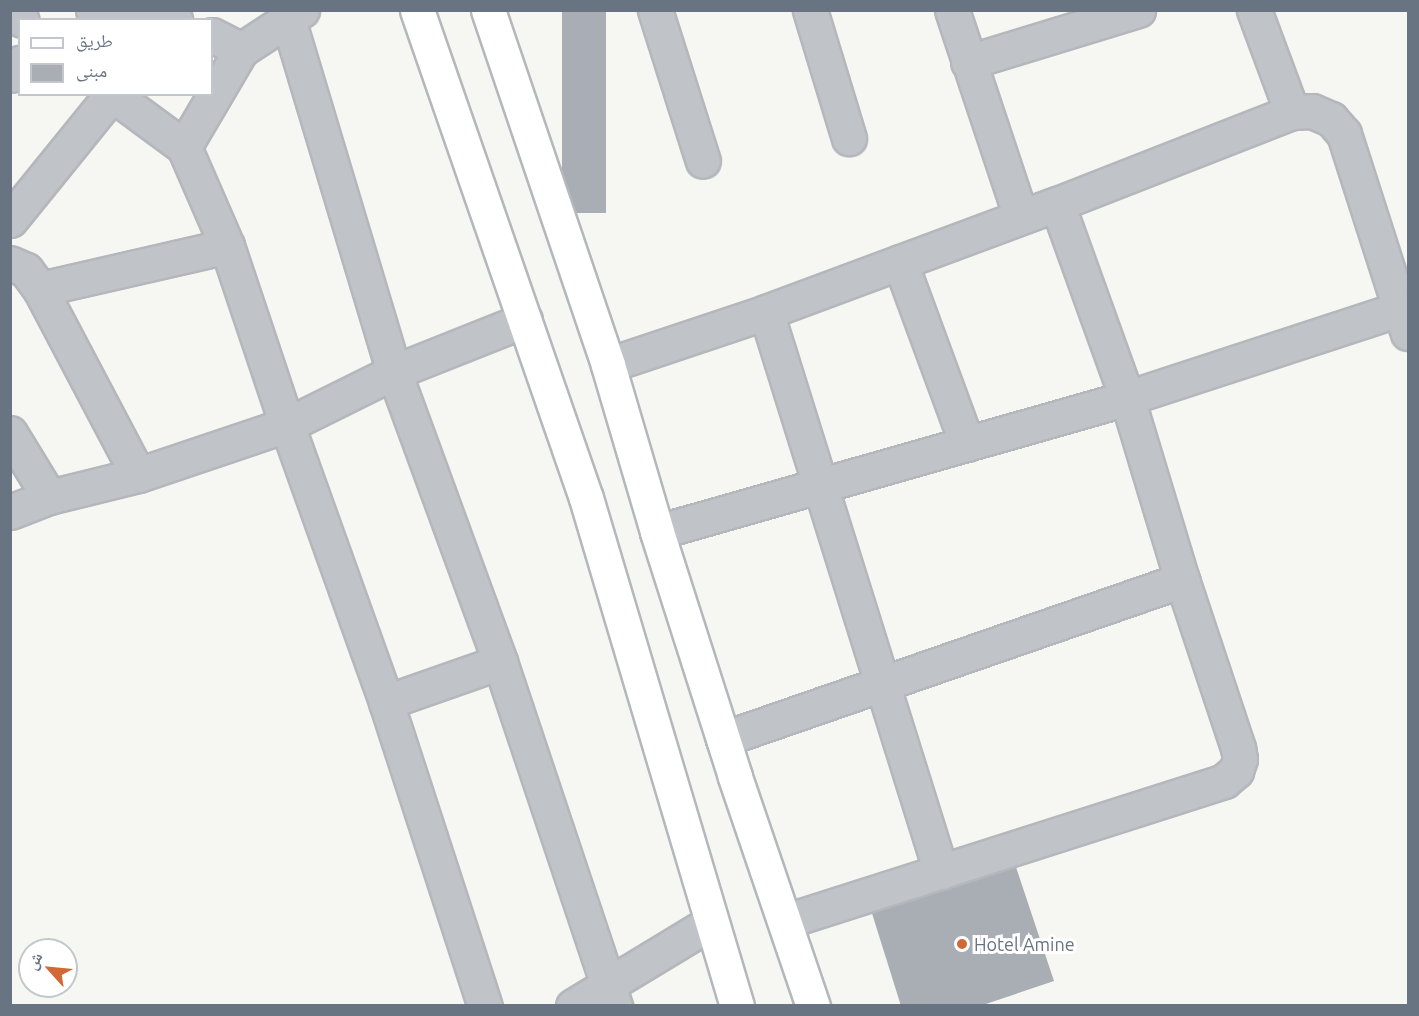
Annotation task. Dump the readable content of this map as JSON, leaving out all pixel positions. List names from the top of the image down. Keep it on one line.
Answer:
{"places":["Hotel Amine"],"legend":["طريق","مبنى"],"north":"top left"}
